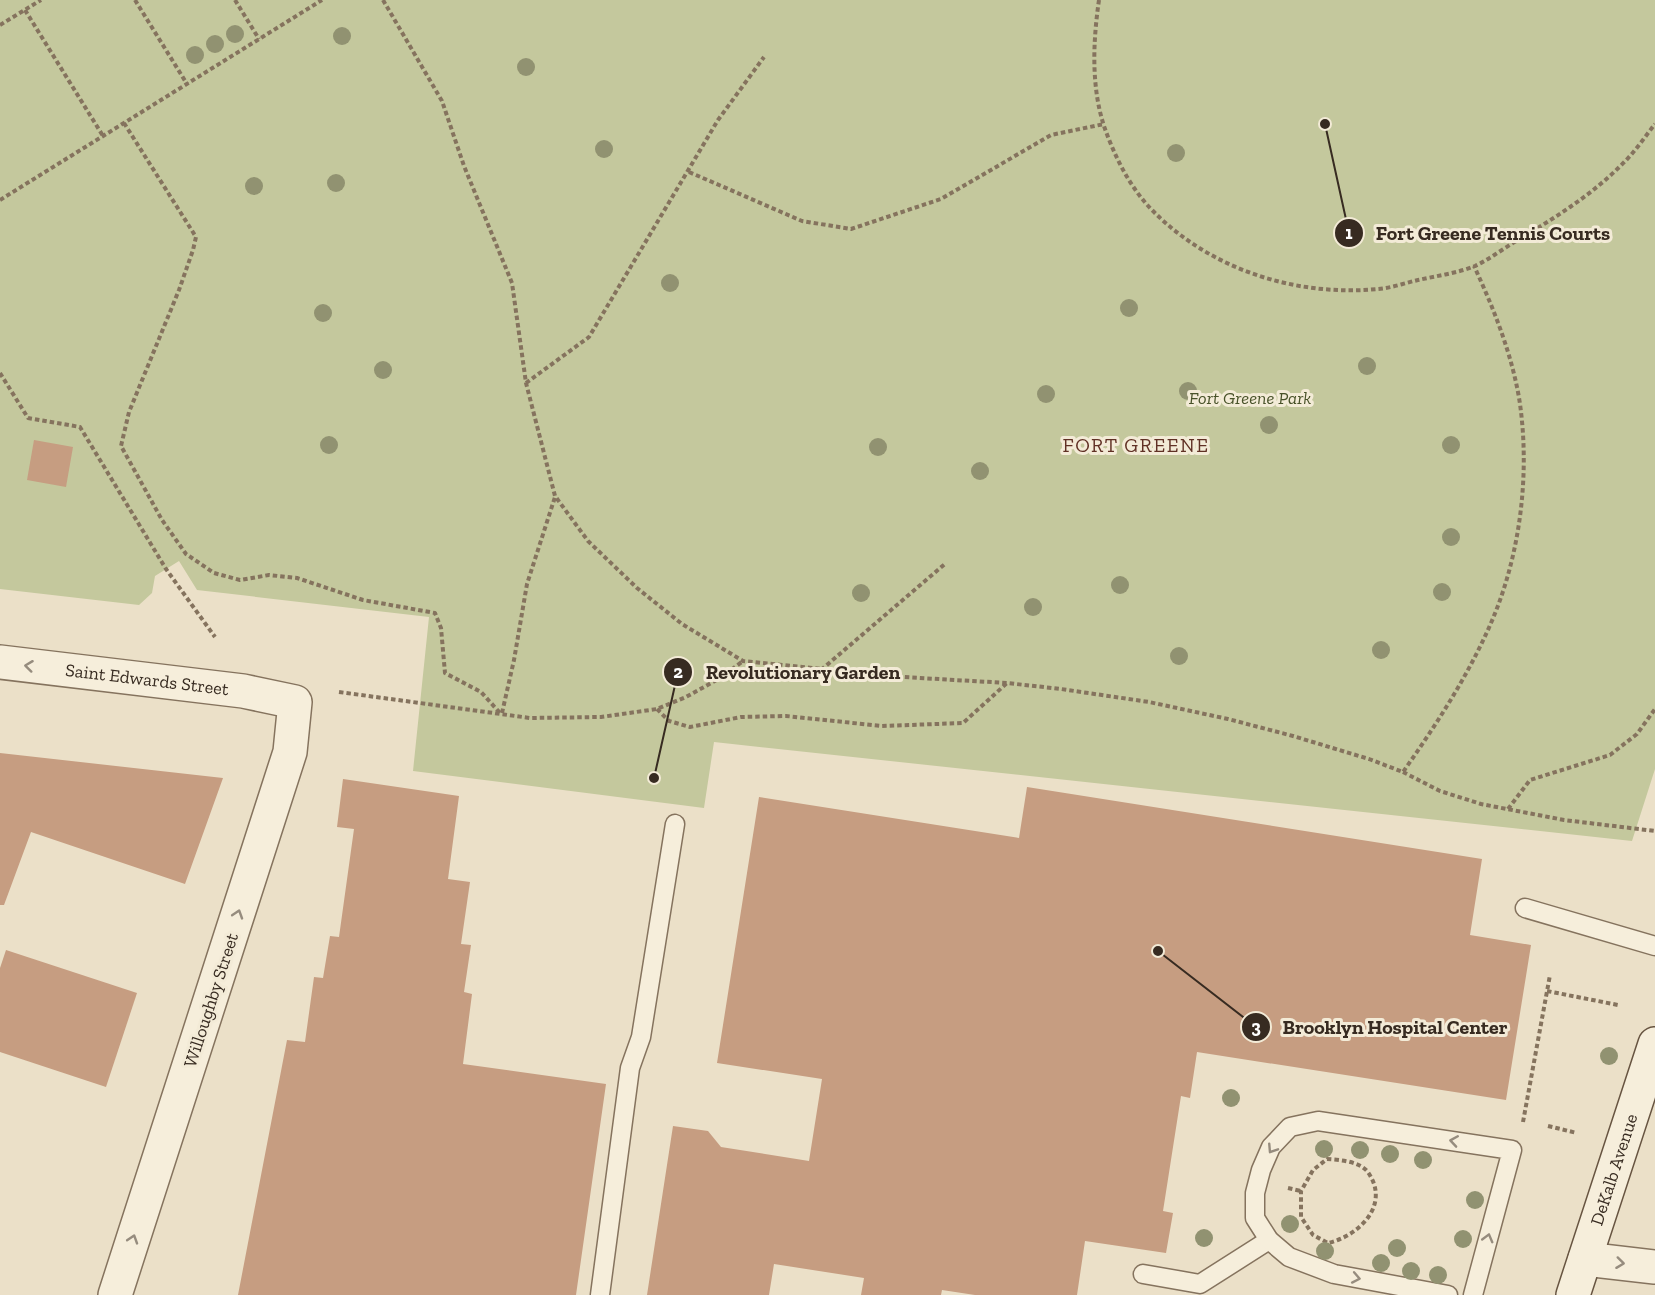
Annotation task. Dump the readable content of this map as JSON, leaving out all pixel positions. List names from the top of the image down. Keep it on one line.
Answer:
{"streets":{"street":["Saint Edwards Street","Willoughby Street","DeKalb Avenue"]},"crossings":[["Saint Edwards Street","Willoughby Street"]],"one_way":["Saint Edwards Street","Willoughby Street"],"districts":["FORT GREENE"],"parks":["Fort Greene Park"],"places":["Fort Greene Tennis Courts","Revolutionary Garden","Brooklyn Hospital Center"]}
